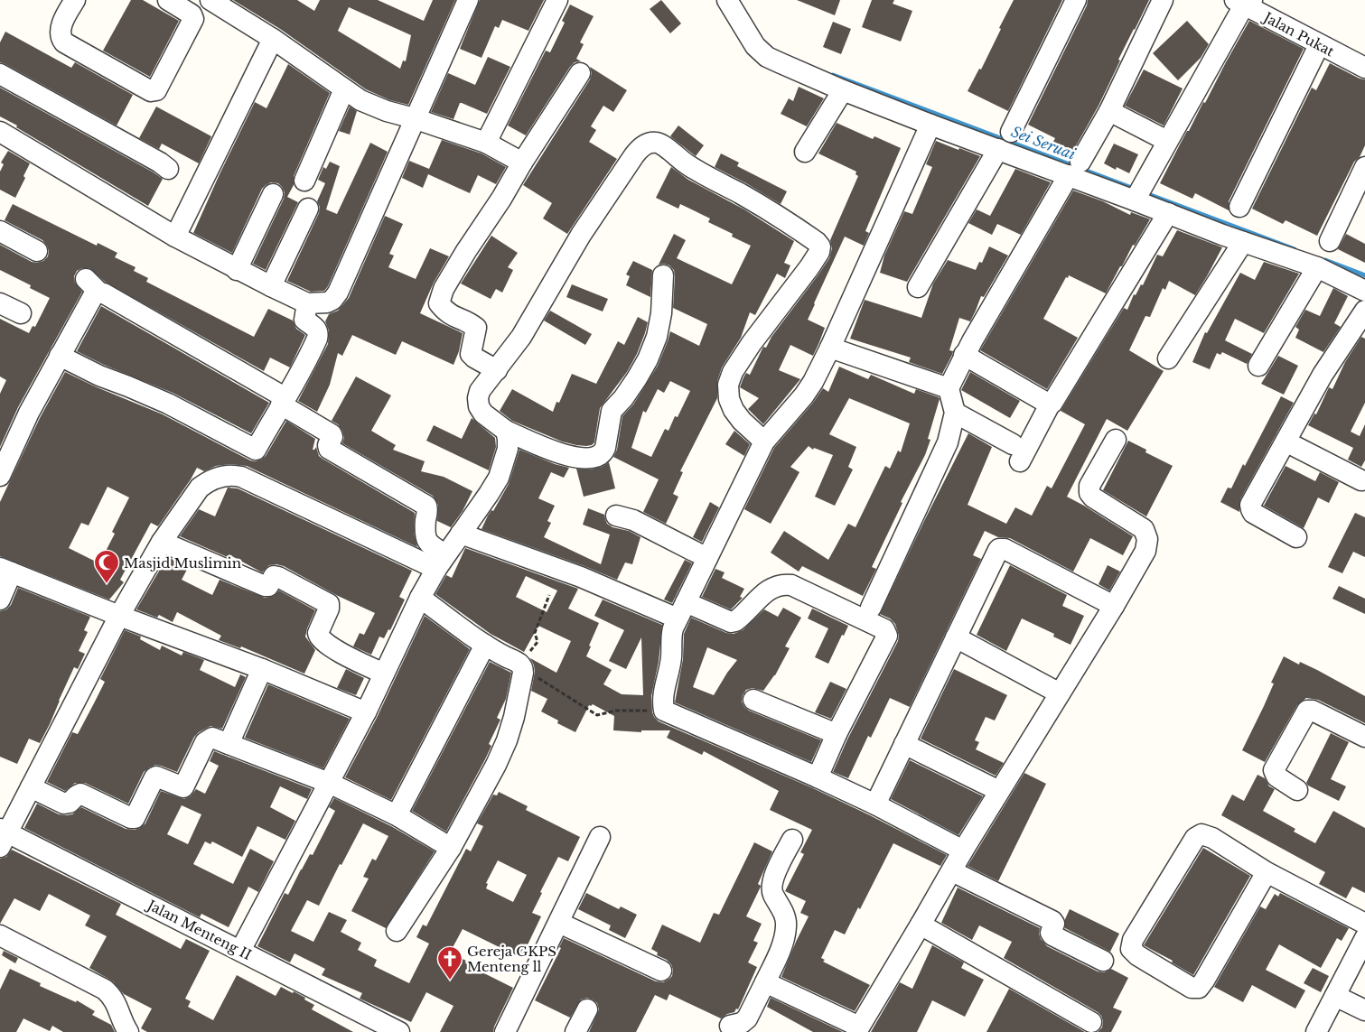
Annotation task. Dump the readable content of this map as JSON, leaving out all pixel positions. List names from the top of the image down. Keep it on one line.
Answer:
{"streets":{"street":["Jalan Pukat","Jalan Menteng II"]},"water":["Sei Seruai"],"places":{"mosque":["Masjid Muslimin"],"church":["Gereja GKPS Menteng ll"]}}
